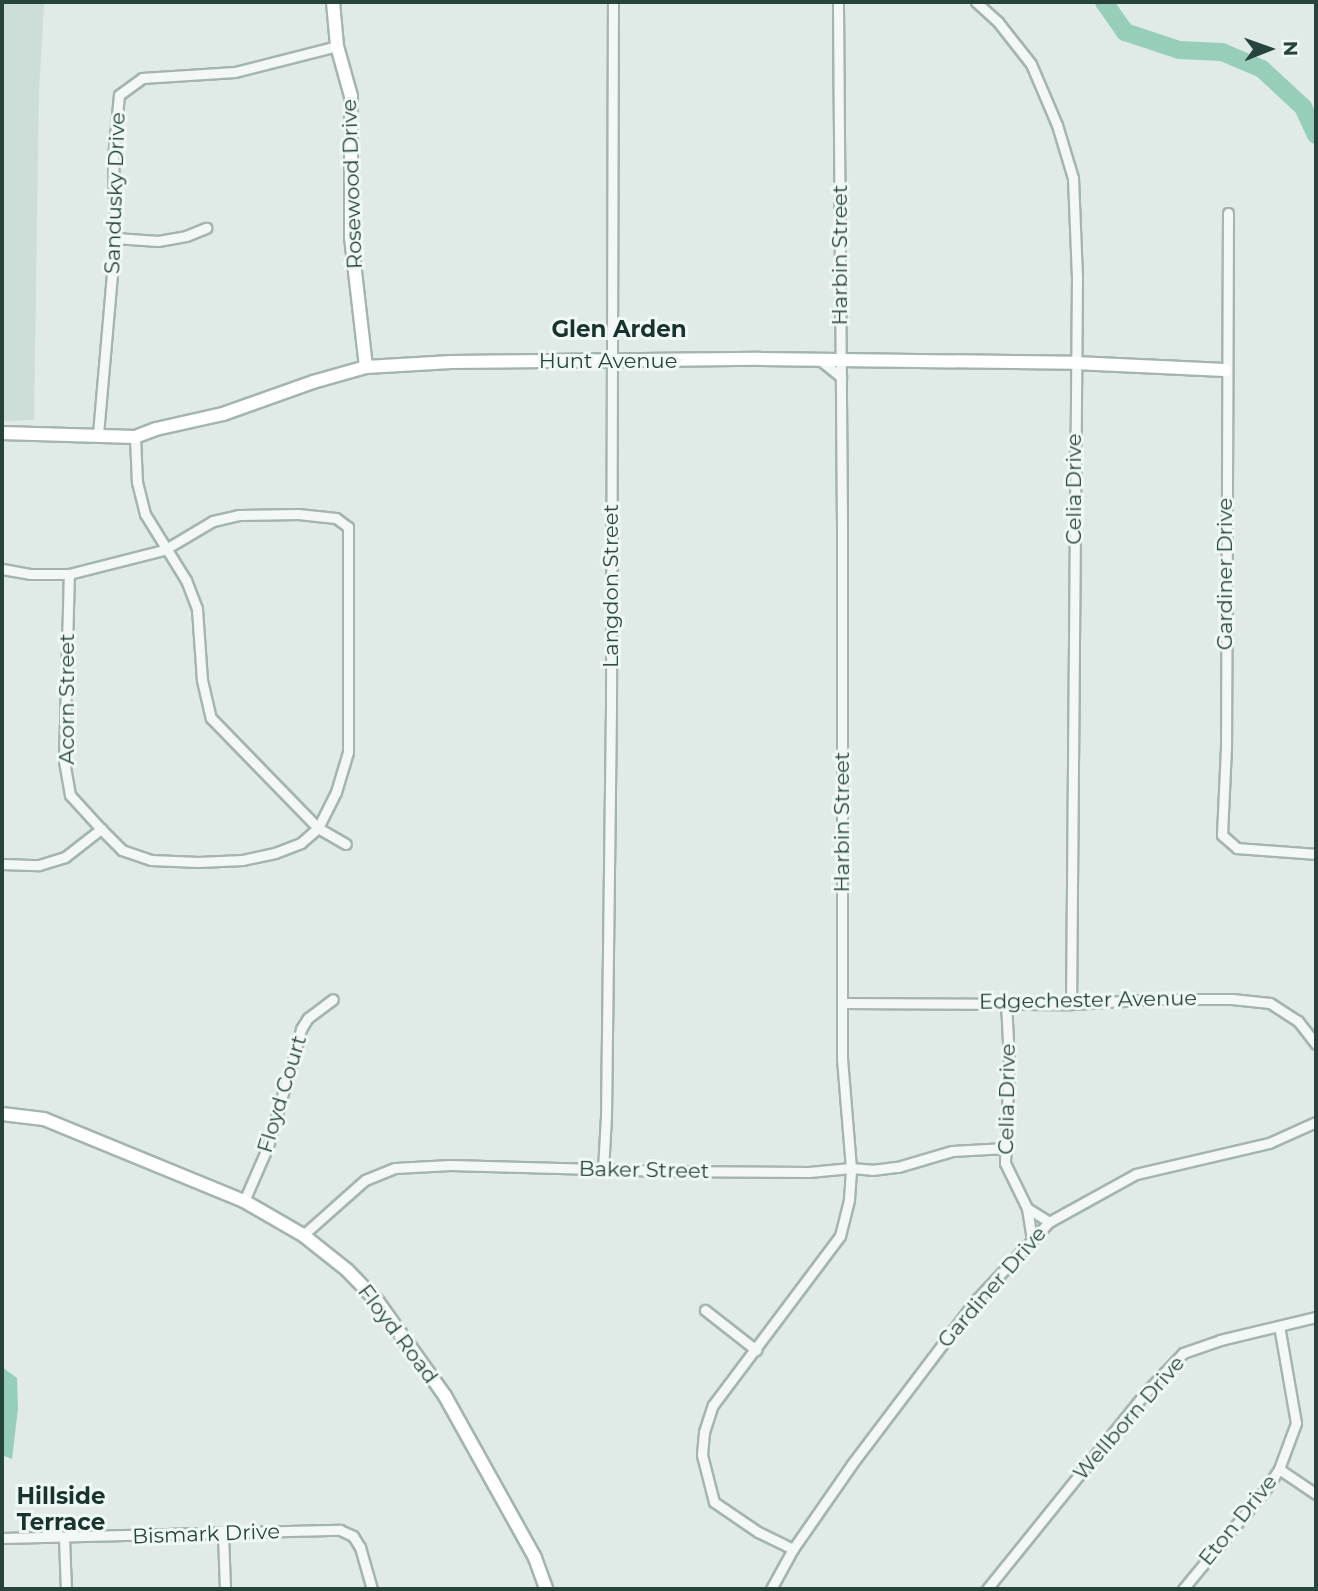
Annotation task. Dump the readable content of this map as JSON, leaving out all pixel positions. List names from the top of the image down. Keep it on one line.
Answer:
{"streets":{"street":["Rosewood Drive","Sandusky Drive","Harbin Street","Hunt Avenue","Celia Drive","Gardiner Drive","Langdon Street","Acorn Street","Edgechester Avenue","Floyd Court","Baker Street","Floyd Road","Wellborn Drive","Eton Drive","Bismark Drive"]},"crossings":[["Rosewood Drive","Sandusky Drive"],["Rosewood Drive","Hunt Avenue"],["Sandusky Drive","Hunt Avenue"],["Harbin Street","Hunt Avenue"],["Harbin Street","Gardiner Drive"],["Harbin Street","Edgechester Avenue"],["Harbin Street","Baker Street"],["Hunt Avenue","Celia Drive"],["Hunt Avenue","Gardiner Drive"],["Hunt Avenue","Langdon Street"],["Celia Drive","Edgechester Avenue"],["Celia Drive","Baker Street"],["Langdon Street","Baker Street"],["Floyd Court","Floyd Road"],["Baker Street","Floyd Road"],["Wellborn Drive","Eton Drive"]],"districts":["Glen Arden","Hillside Terrace"],"north":"right"}
